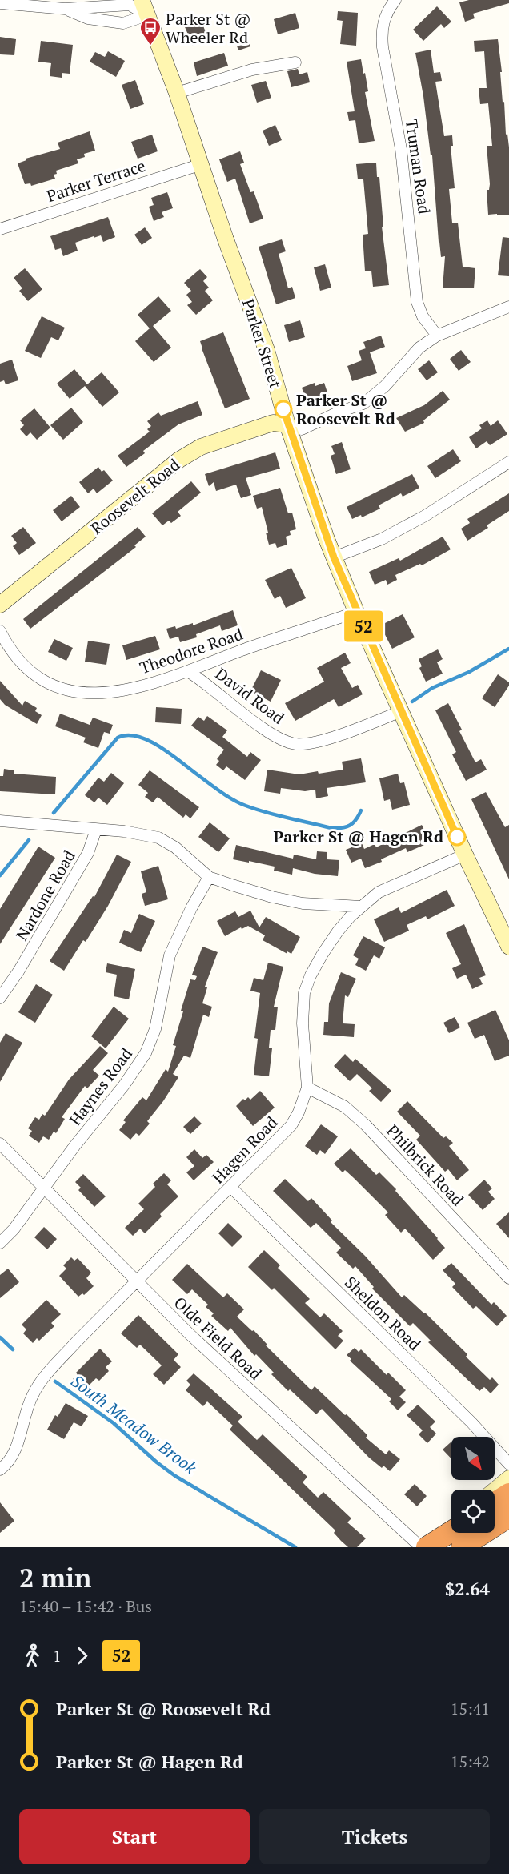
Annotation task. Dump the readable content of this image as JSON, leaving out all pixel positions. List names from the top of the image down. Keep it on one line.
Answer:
{"streets":{"main road":["Parker Street","Roosevelt Road"],"street":["Truman Road","Parker Terrace","Theodore Road","David Road","Nardone Road","Haynes Road","Hagen Road","Philbrick Road","Sheldon Road","Olde Field Road"]},"crossings":[["Parker Terrace","Parker Street"],["Parker Street","Roosevelt Road"],["Parker Street","Theodore Road"],["Parker Street","David Road"],["Parker Street","Hagen Road"],["Theodore Road","David Road"],["Haynes Road","Olde Field Road"],["Hagen Road","Philbrick Road"],["Hagen Road","Sheldon Road"],["Hagen Road","Olde Field Road"]],"water":["South Meadow Brook"],"places":{"bus stop":["Parker St @ Wheeler Rd"],"other":["Parker St @ Roosevelt Rd","Parker St @ Hagen Rd"]},"lines":["bus line 52"],"north":"bottom right","page":{"on_map":"52","heading":["2 min","15:40 – 15:42 · Bus","$2.64"],"legs":["1","52"],"list":[{"name":"Parker St @ Roosevelt Rd","value":"15:41"},{"name":"Parker St @ Hagen Rd","value":"15:42"}],"buttons":["Start","Tickets"]}}
